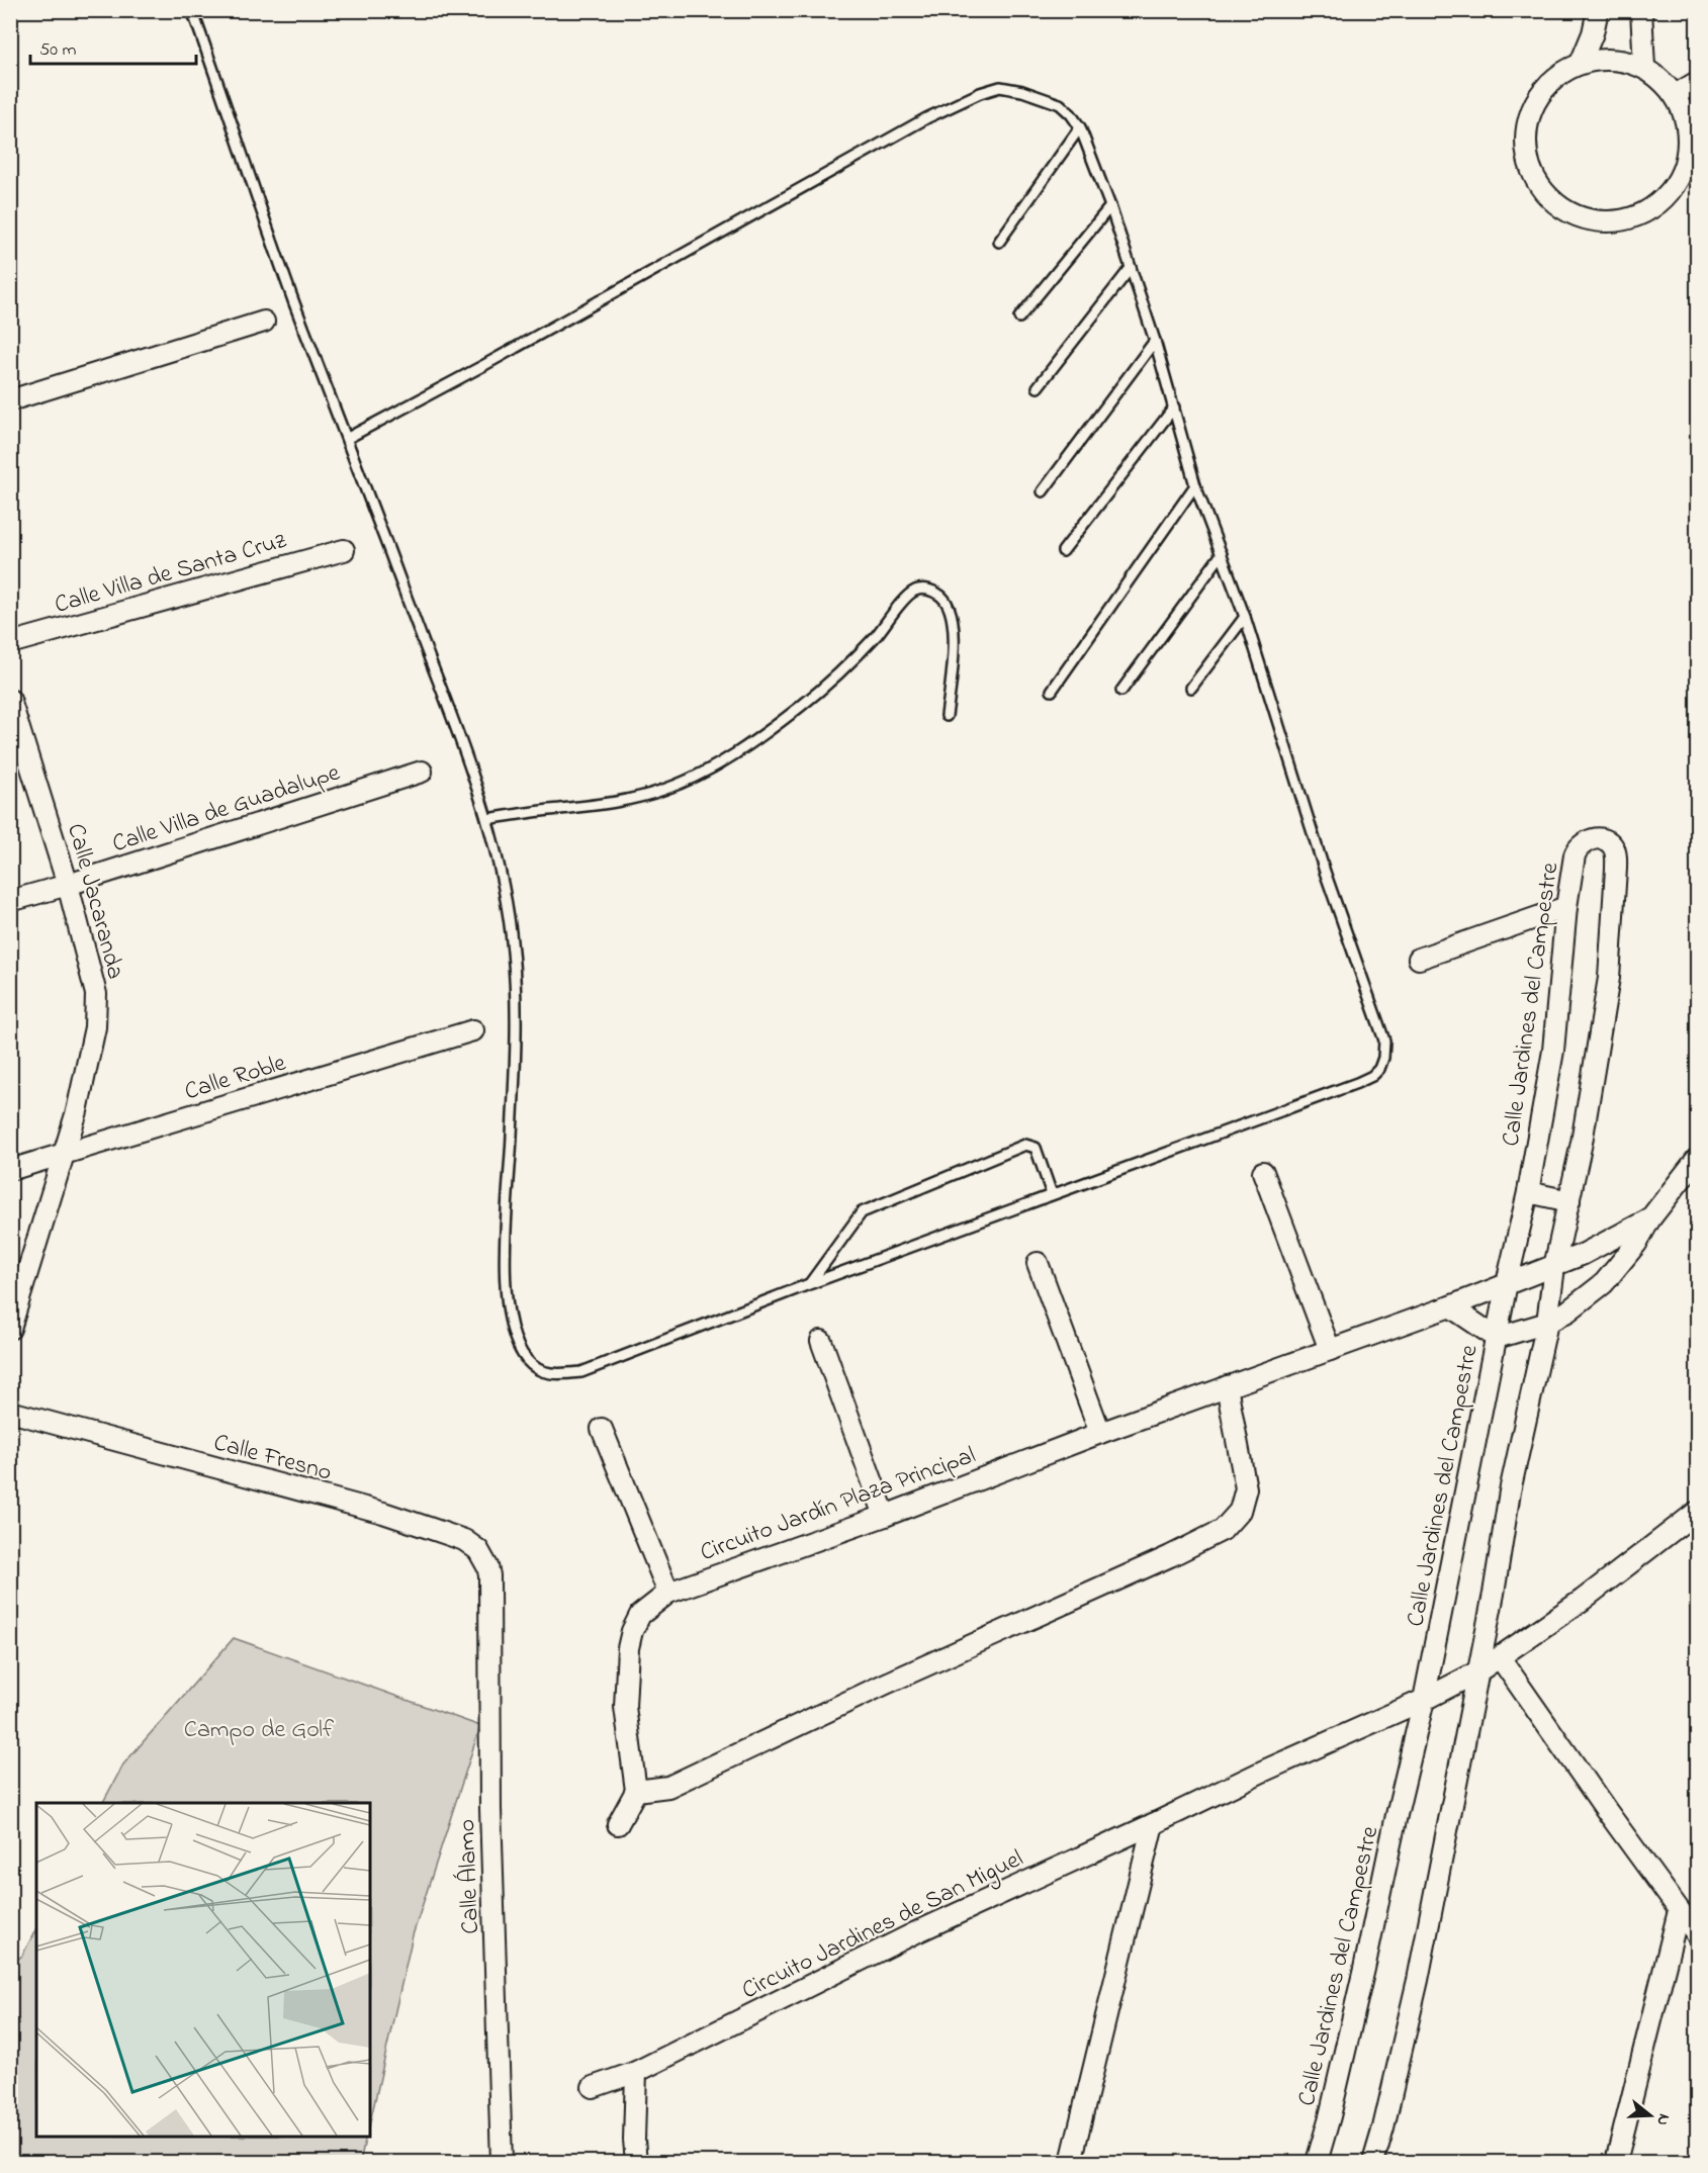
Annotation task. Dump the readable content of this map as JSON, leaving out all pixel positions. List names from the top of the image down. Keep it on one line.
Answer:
{"streets":{"street":["Calle Villa de Santa Cruz","Calle Villa de Guadalupe","Calle Jacaranda","Calle Jardines del Campestre","Calle Roble","Calle Fresno","Circuito Jardín Plaza Principal","Calle Álamo","Circuito Jardines de San Miguel"]},"crossings":[["Calle Villa de Guadalupe","Calle Jacaranda"],["Calle Jacaranda","Calle Roble"],["Calle Jardines del Campestre","Circuito Jardín Plaza Principal"],["Calle Jardines del Campestre","Circuito Jardines de San Miguel"],["Calle Fresno","Calle Álamo"]],"parks":["Campo de Golf"],"scale_bar":"50 m","north":"right"}
